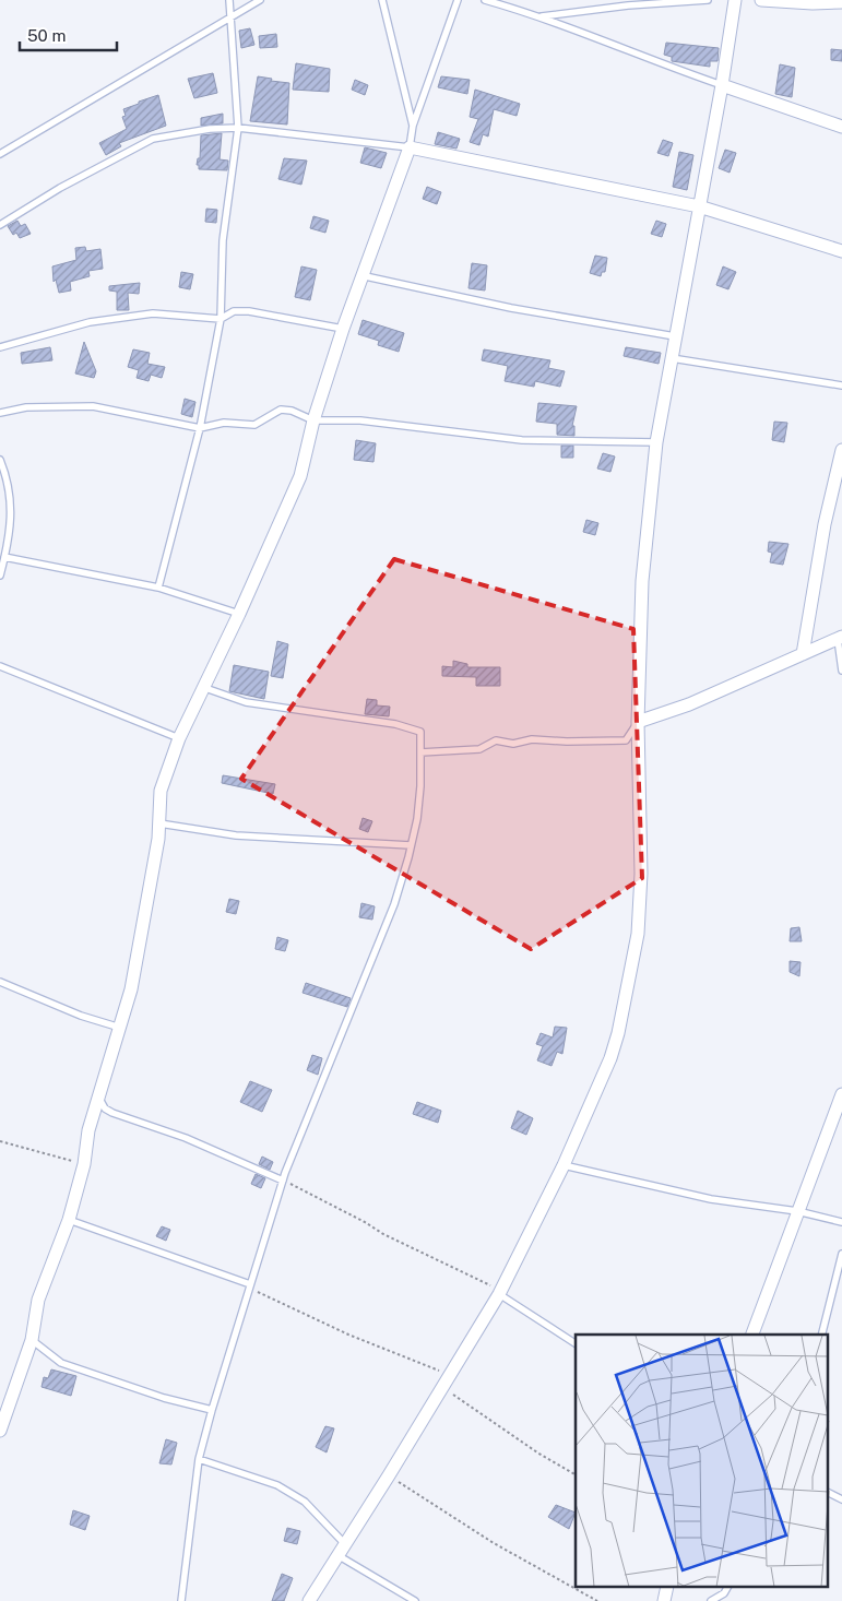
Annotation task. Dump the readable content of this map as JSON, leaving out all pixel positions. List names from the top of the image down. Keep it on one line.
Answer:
{"scale_bar":"50 m"}
